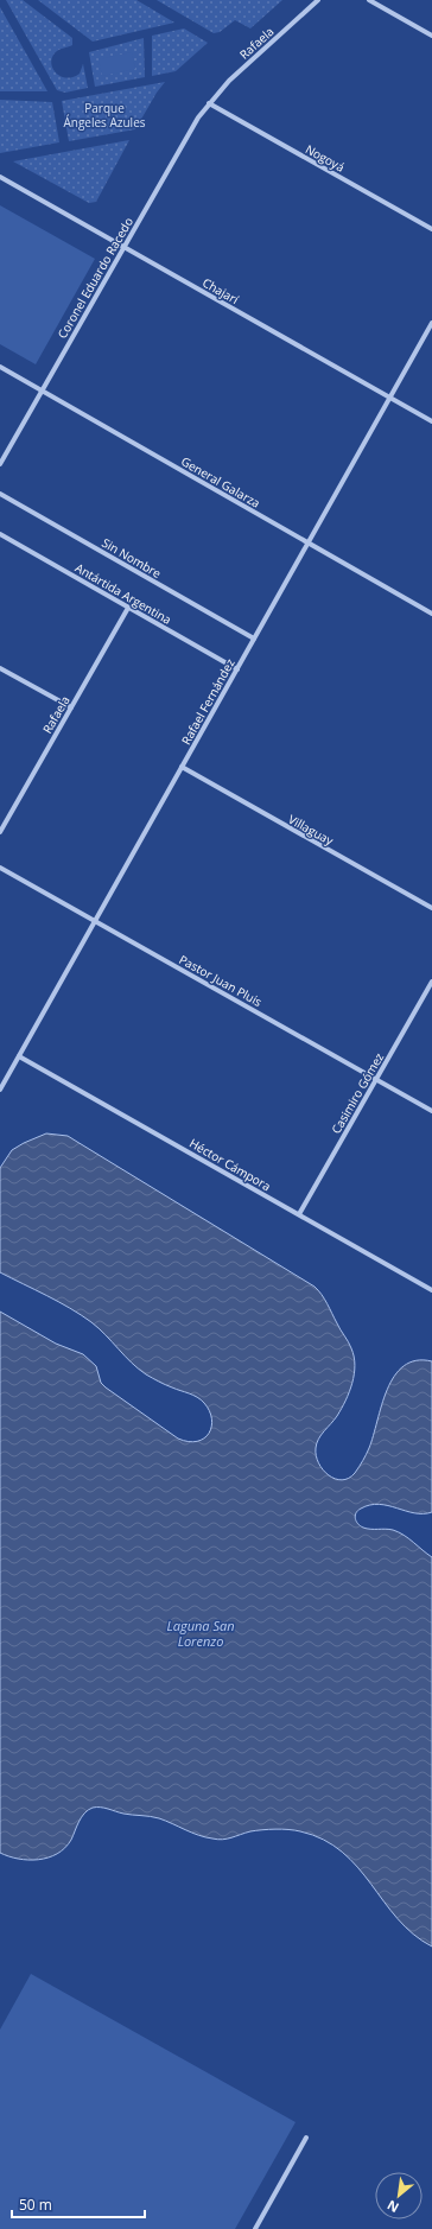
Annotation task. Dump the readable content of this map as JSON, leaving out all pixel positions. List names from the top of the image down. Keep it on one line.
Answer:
{"streets":{"street":["Rafaela","Nogoyá","Coronel Eduardo Racedo","Chajarí","General Galarza","Sin Nombre","Antártida Argentina","Rafael Fernández","Villaguay","Pastor Juan Pluis","Casimiro Gómez","Héctor Cámpora"]},"crossings":[["Rafaela","Nogoyá"],["Rafaela","Coronel Eduardo Racedo"],["Rafaela","Antártida Argentina"],["Nogoyá","Coronel Eduardo Racedo"],["Coronel Eduardo Racedo","Chajarí"],["Coronel Eduardo Racedo","General Galarza"],["Chajarí","Rafael Fernández"],["General Galarza","Rafael Fernández"],["Sin Nombre","Rafael Fernández"],["Antártida Argentina","Rafael Fernández"],["Rafael Fernández","Villaguay"],["Rafael Fernández","Pastor Juan Pluis"],["Rafael Fernández","Héctor Cámpora"],["Pastor Juan Pluis","Casimiro Gómez"],["Casimiro Gómez","Héctor Cámpora"]],"water":["Laguna San Lorenzo"],"parks":["Parque Ángeles Azules"],"scale_bar":"50 m","north":"bottom left"}
